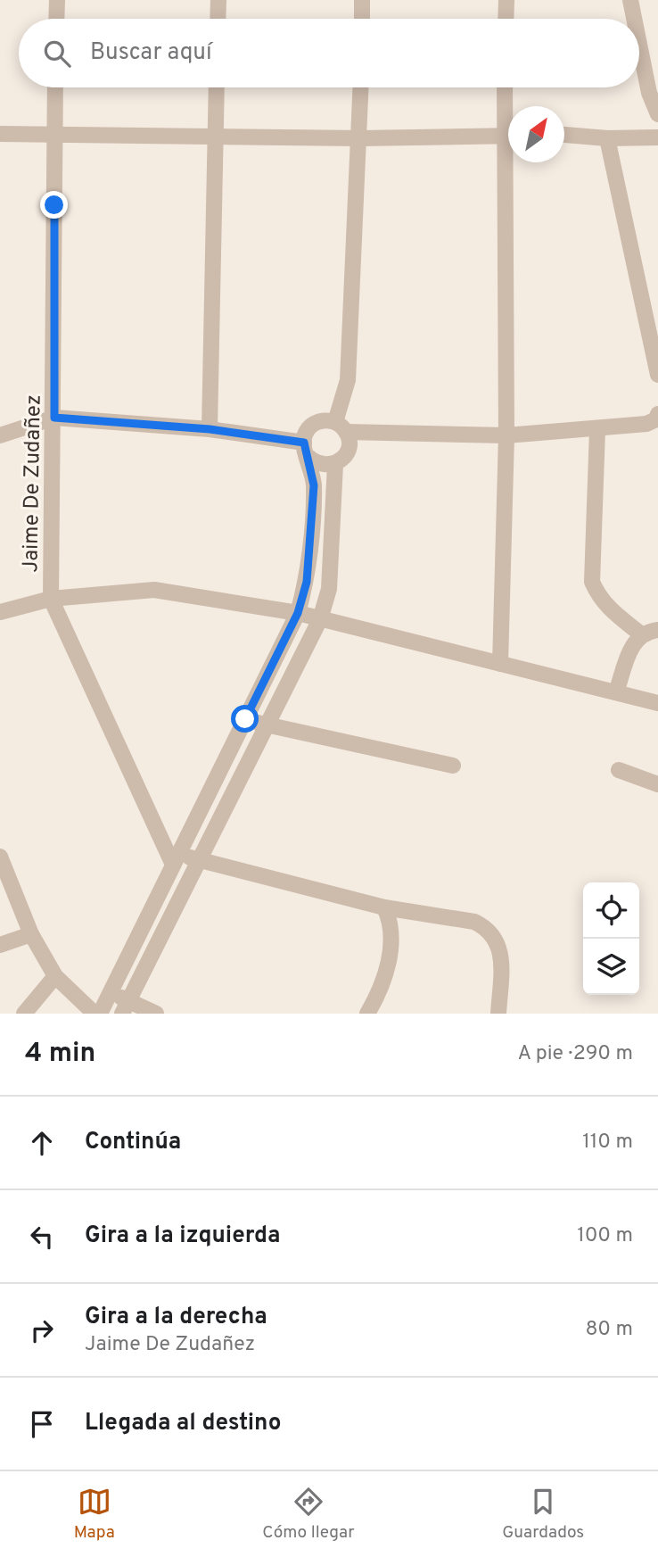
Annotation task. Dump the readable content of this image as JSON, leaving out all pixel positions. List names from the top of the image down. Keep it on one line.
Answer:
{"streets":{"street":["Jaime De Zudañez"]},"north":"top right","page":{"search":"Buscar aquí","heading":["4 min","A pie · 290 m"],"list":[["Continúa","110 m"],["Gira a la izquierda","100 m"],["Gira a la derecha","Jaime De Zudañez","80 m"],"Llegada al destino"],"nav":["Mapa","Cómo llegar","Guardados"]}}
